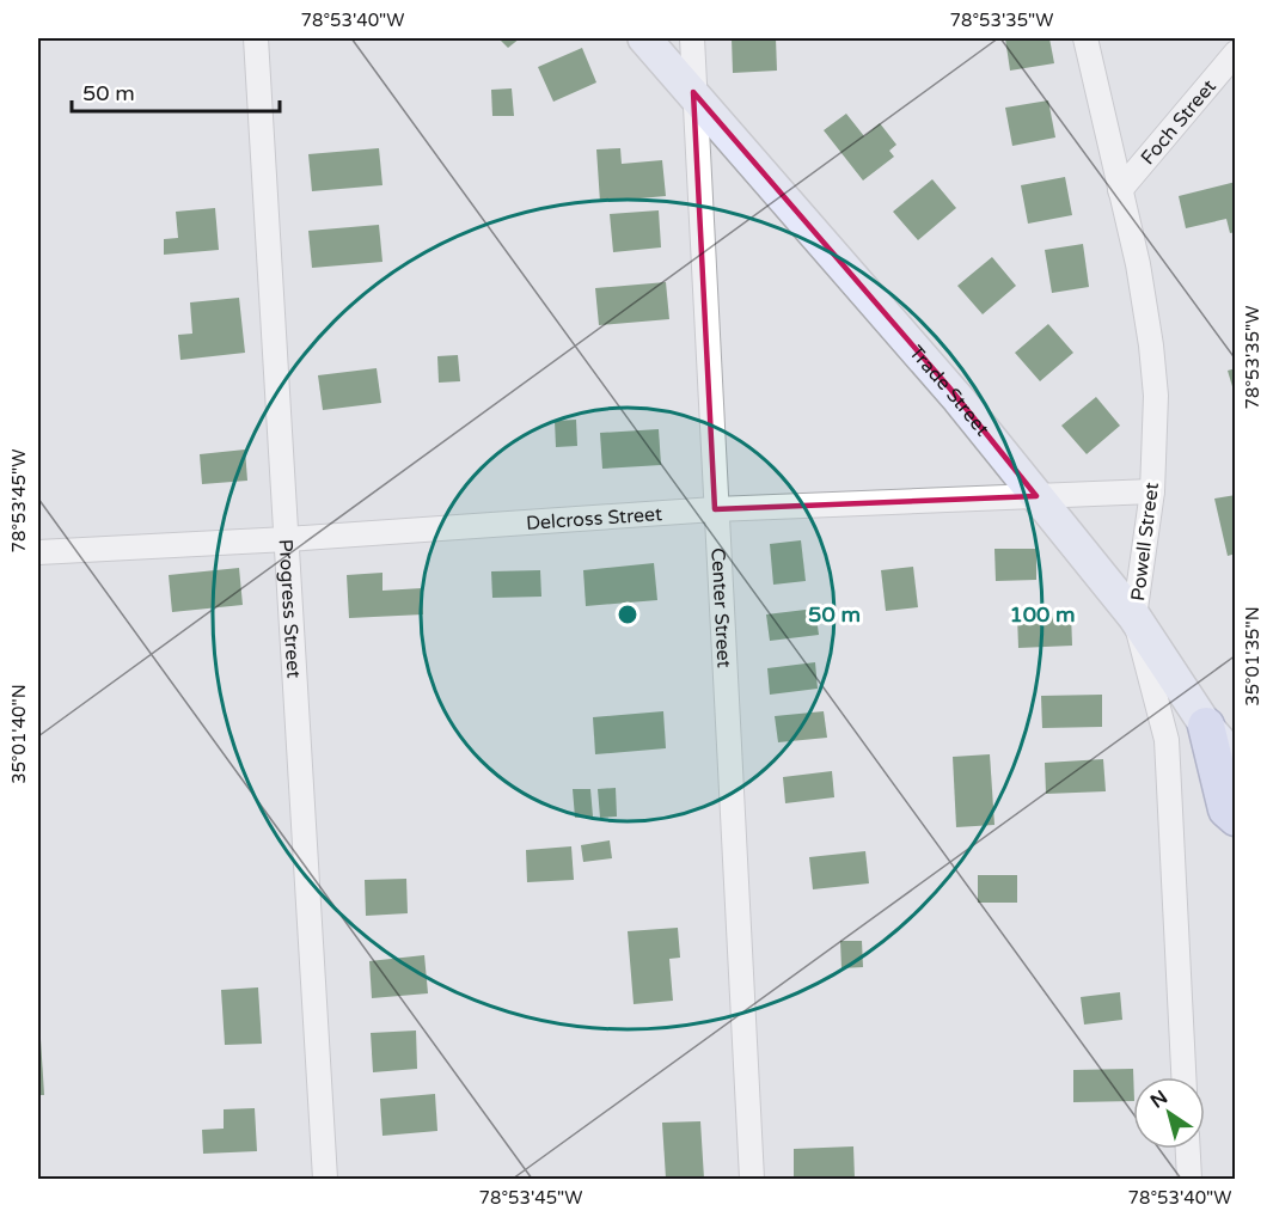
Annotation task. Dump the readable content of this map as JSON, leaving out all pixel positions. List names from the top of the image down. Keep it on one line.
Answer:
{"streets":{"street":["Foch Street","Trade Street","Delcross Street","Powell Street","Progress Street","Center Street"]},"crossings":[["Foch Street","Powell Street"],["Trade Street","Delcross Street"],["Trade Street","Powell Street"],["Trade Street","Center Street"],["Delcross Street","Powell Street"],["Delcross Street","Progress Street"],["Delcross Street","Center Street"]],"scale_bar":"50 m","north":"top left","coordinates":["78°53'40\"W","78°53'35\"W","78°53'45\"W","35°01'35\"N","35°01'40\"N"],"rings":["50 m","100 m"]}
